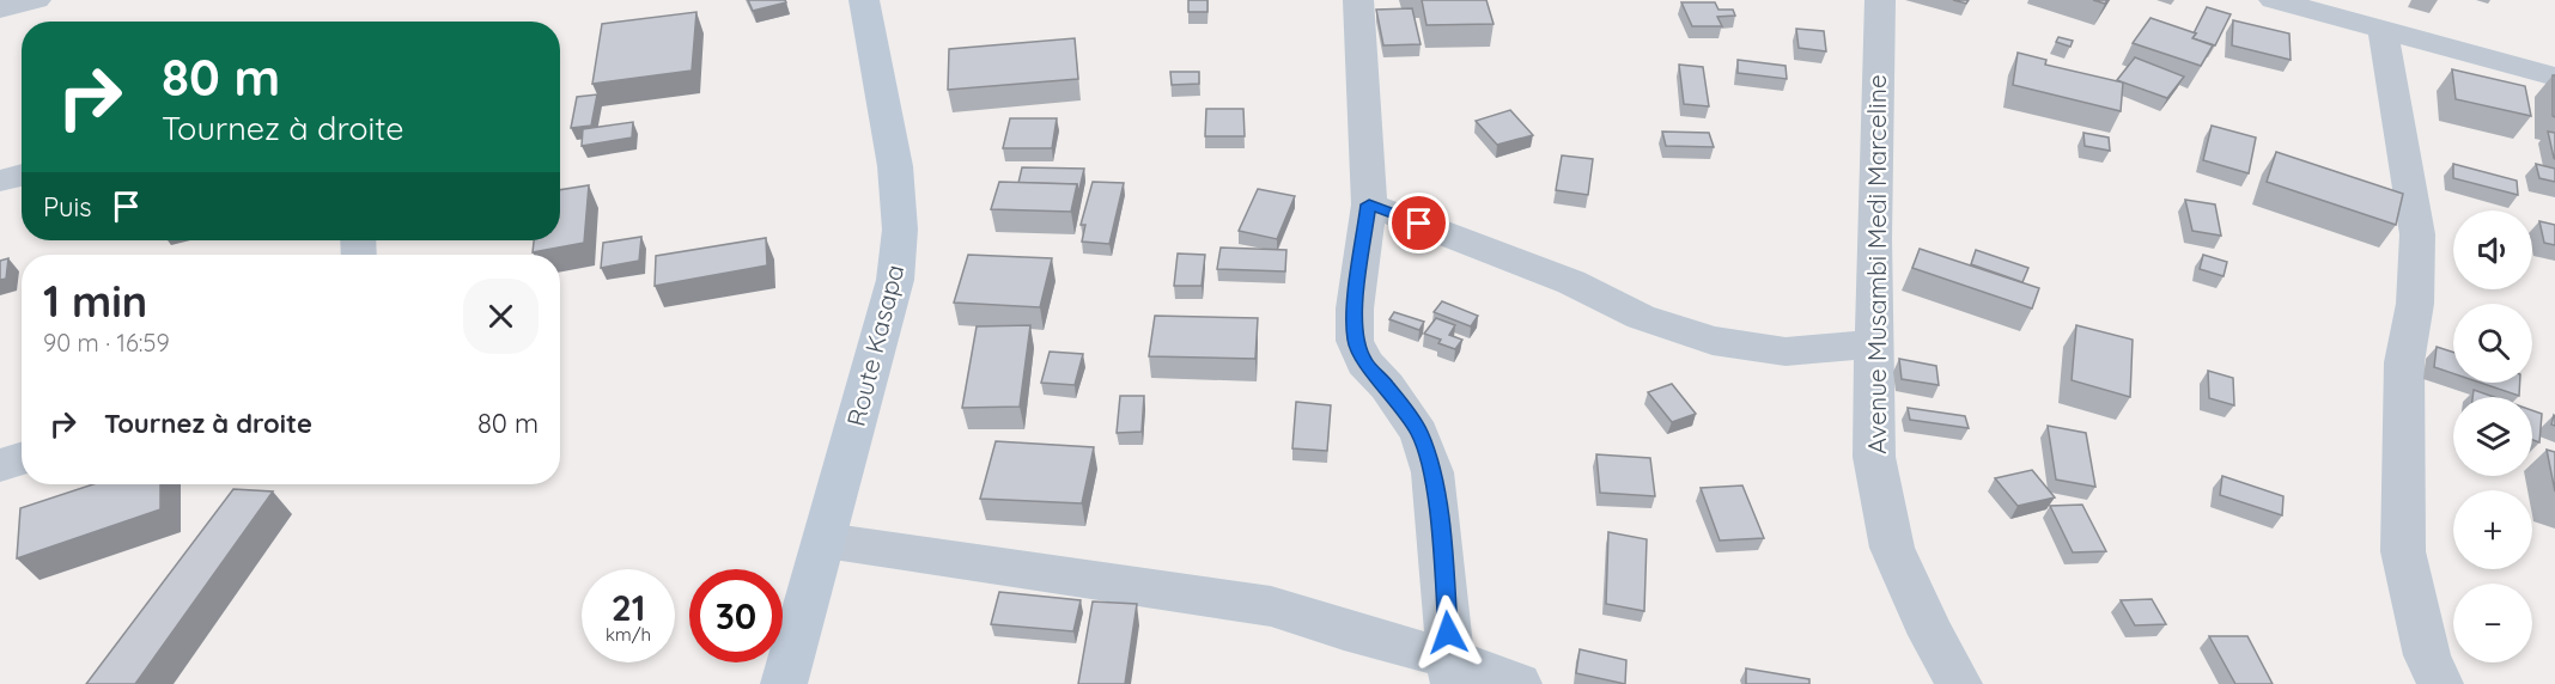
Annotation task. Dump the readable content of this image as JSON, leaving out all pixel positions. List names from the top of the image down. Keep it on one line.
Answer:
{"streets":{"main road":["Route Kasapa"],"street":["Avenue Musambi Medi Marceline"]},"page":{"turn":["80 m","Tournez à droite"],"then":"Puis","map_buttons":["+","−"],"heading":["1 min","90 m · 16:59"],"list":[{"name":"Tournez à droite","value":"80 m"}],"speed":"21 km/h","limit":"30"}}
